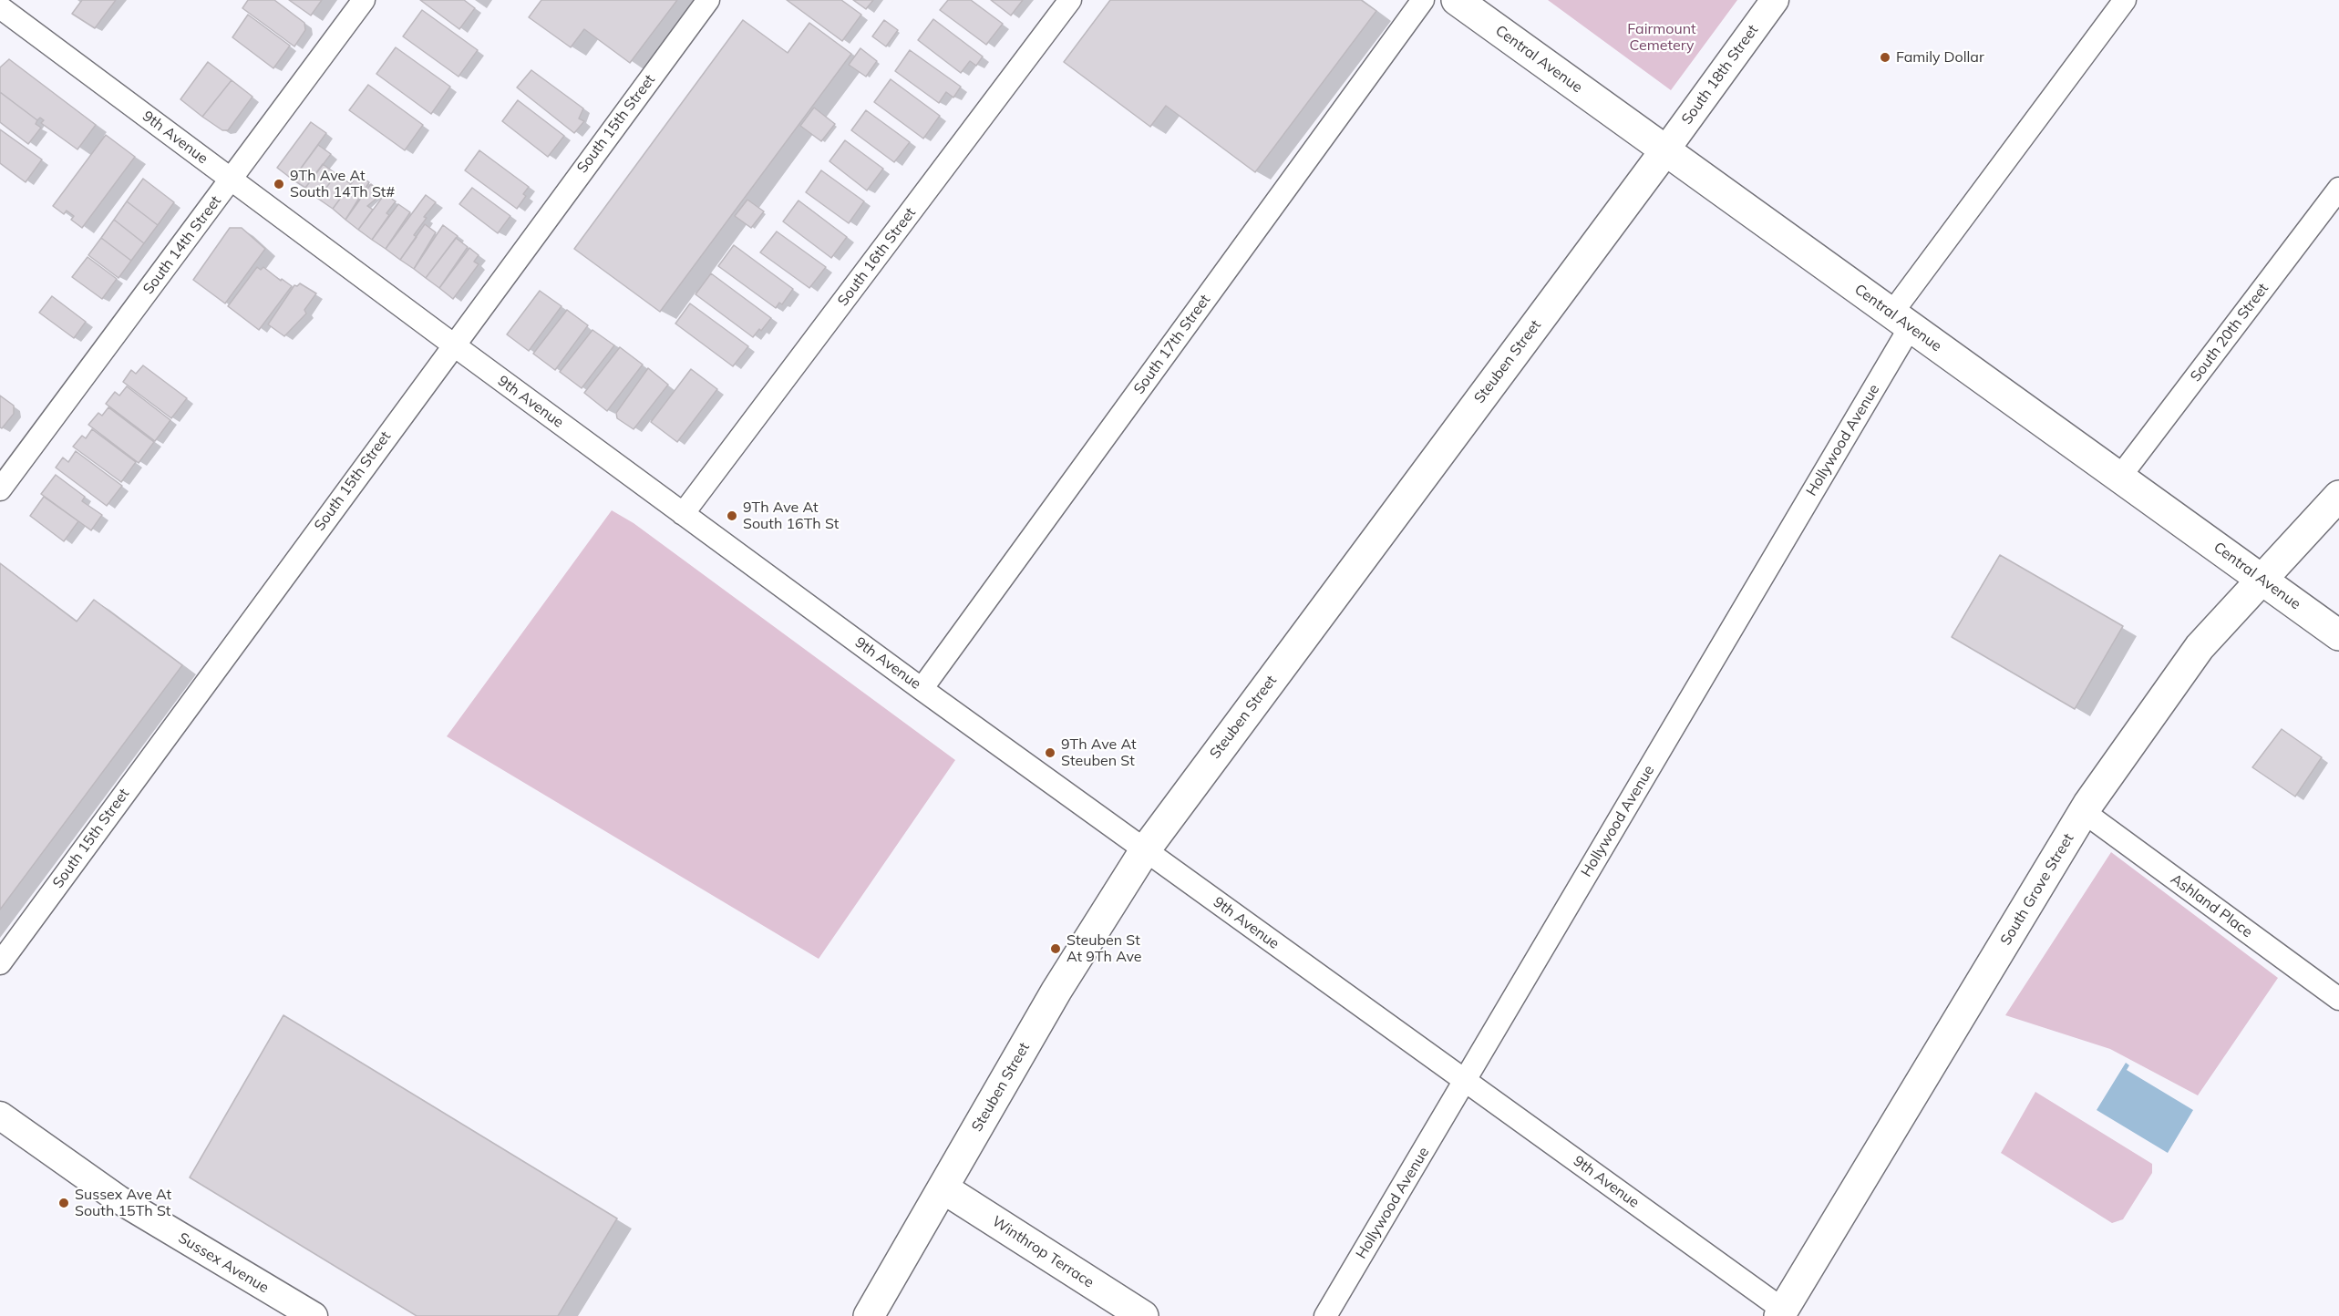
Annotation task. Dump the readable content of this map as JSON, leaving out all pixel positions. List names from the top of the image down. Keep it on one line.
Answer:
{"streets":{"main road":["Central Avenue","Steuben Street","South Grove Street","Winthrop Terrace"],"street":["South 18th Street","South 15th Street","9th Avenue","South 14th Street","South 16th Street","South 20th Street","South 17th Street","Hollywood Avenue","Ashland Place","Sussex Avenue"]},"crossings":[["Central Avenue","South 18th Street"],["Central Avenue","South 20th Street"],["Central Avenue","Steuben Street"],["Central Avenue","Hollywood Avenue"],["Central Avenue","South Grove Street"],["South 18th Street","Steuben Street"],["South 15th Street","9th Avenue"],["9th Avenue","South 14th Street"],["9th Avenue","South 16th Street"],["9th Avenue","South 17th Street"],["9th Avenue","Steuben Street"],["9th Avenue","Hollywood Avenue"],["9th Avenue","South Grove Street"],["Steuben Street","Winthrop Terrace"],["South Grove Street","Ashland Place"]],"parks":["Fairmount Cemetery"],"places":["Family Dollar","9Th Ave At South 14Th St#","9Th Ave At South 16Th St","9Th Ave At Steuben St","Steuben St At 9Th Ave","Sussex Ave At South 15Th St"]}
